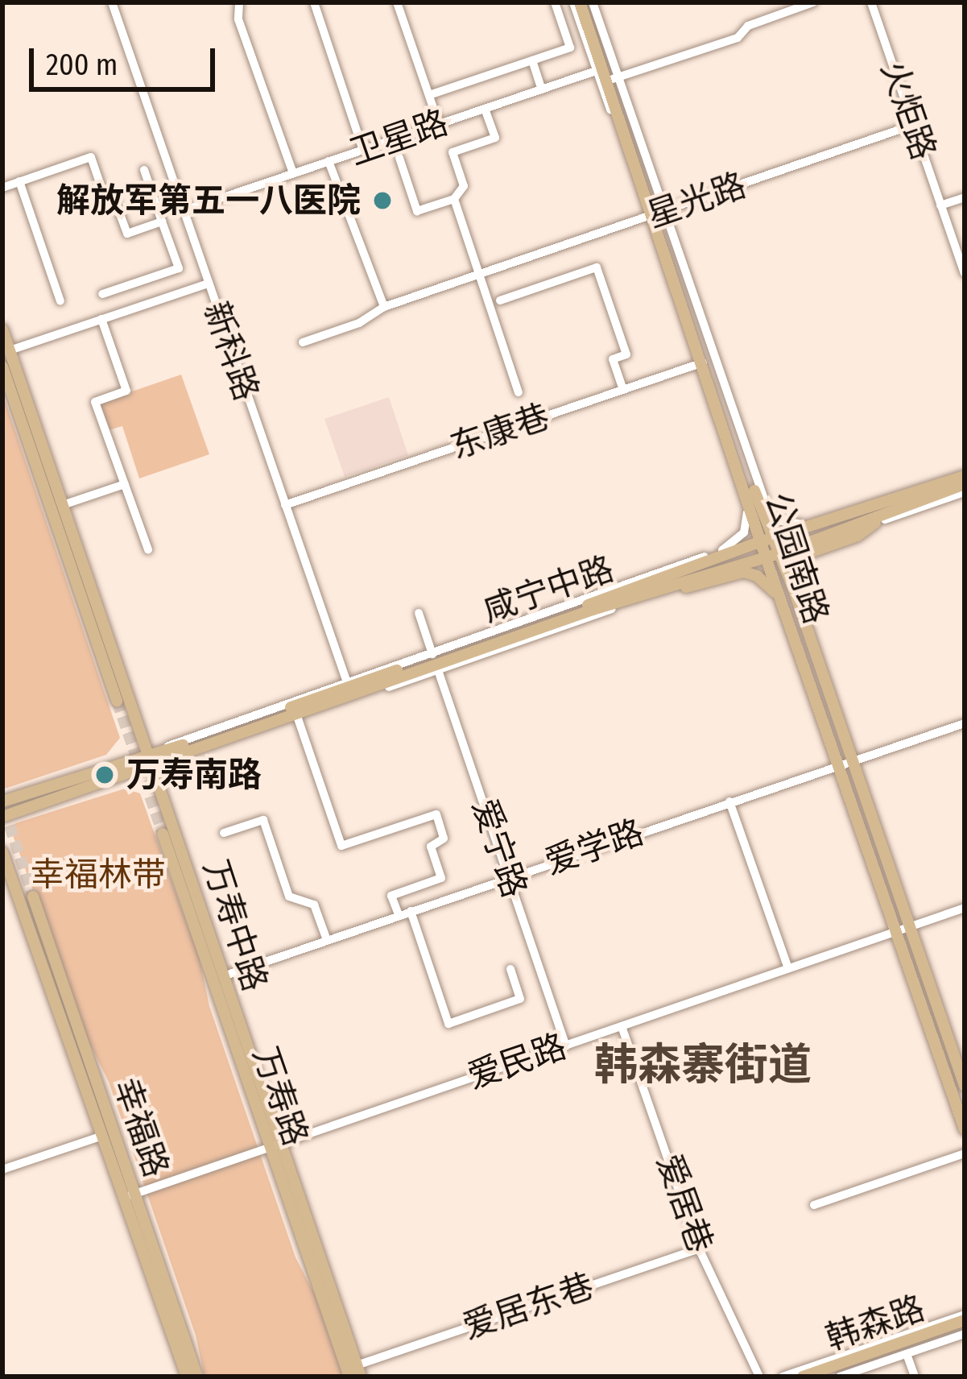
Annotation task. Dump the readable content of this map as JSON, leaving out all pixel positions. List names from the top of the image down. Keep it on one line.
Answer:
{"streets":{"main road":["公园南路","咸宁中路","万寿中路","万寿路","幸福路","韩森路"],"street":["火炬路","卫星路","星光路","新科路","东康巷","爱学路","爱宁路","爱民路","爱居巷","爱居东巷"]},"crossings":[["火炬路","星光路"],["卫星路","新科路"],["卫星路","公园南路"],["星光路","公园南路"],["新科路","东康巷"],["新科路","咸宁中路"],["东康巷","公园南路"],["公园南路","咸宁中路"],["公园南路","爱学路"],["公园南路","爱民路"],["咸宁中路","爱宁路"],["咸宁中路","万寿中路"],["爱学路","爱宁路"],["爱学路","万寿中路"],["爱宁路","爱民路"],["万寿中路","爱民路"],["万寿中路","万寿路"],["万寿中路","爱居东巷"],["爱民路","万寿路"],["爱民路","幸福路"],["爱民路","爱居巷"],["爱居巷","爱居东巷"]],"districts":["韩森寨街道"],"parks":["幸福林带"],"places":["解放军第五一八医院","万寿南路"],"scale_bar":"200 m"}
